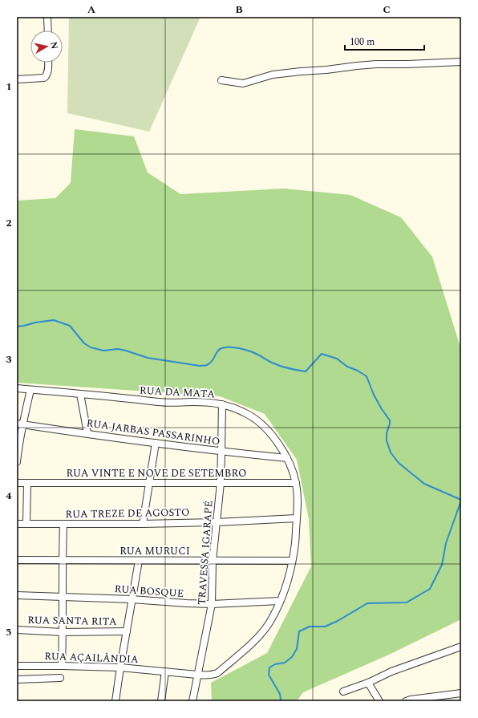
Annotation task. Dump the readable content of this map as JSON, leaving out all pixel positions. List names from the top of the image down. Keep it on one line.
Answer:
{"streets":{"street":["RUA DA MATA","RUA JARBAS PASSARINHO","RUA VINTE E NOVE DE SETEMBRO","RUA TREZE DE AGOSTO","RUA MURUCI","TRAVESSA IGARAPÉ","RUA BOSQUE","RUA SANTA RITA","RUA AÇAILÂNDIA"]},"crossings":[["RUA DA MATA","RUA JARBAS PASSARINHO"],["RUA DA MATA","RUA VINTE E NOVE DE SETEMBRO"],["RUA DA MATA","RUA TREZE DE AGOSTO"],["RUA DA MATA","RUA MURUCI"],["RUA DA MATA","TRAVESSA IGARAPÉ"],["RUA DA MATA","RUA BOSQUE"],["RUA DA MATA","RUA AÇAILÂNDIA"],["RUA JARBAS PASSARINHO","TRAVESSA IGARAPÉ"],["RUA VINTE E NOVE DE SETEMBRO","TRAVESSA IGARAPÉ"],["RUA TREZE DE AGOSTO","TRAVESSA IGARAPÉ"],["RUA MURUCI","TRAVESSA IGARAPÉ"],["TRAVESSA IGARAPÉ","RUA BOSQUE"]],"scale_bar":"100 m","north":"right","grid":{"columns":["A","B","C"],"rows":["1","2","3","4","5"]}}
